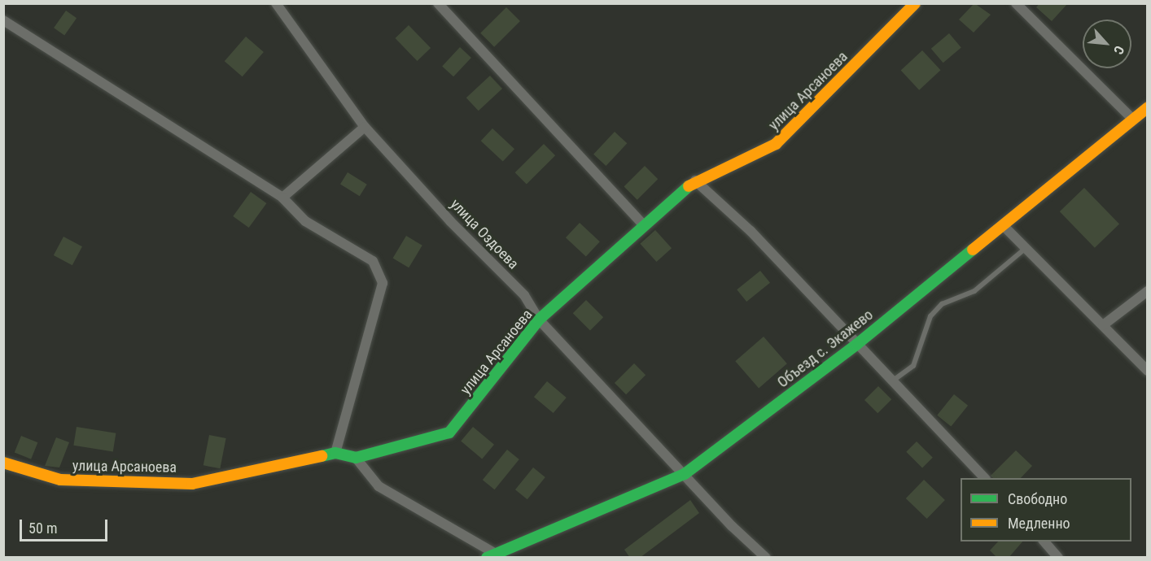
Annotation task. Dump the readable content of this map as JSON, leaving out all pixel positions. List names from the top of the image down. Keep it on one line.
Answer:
{"streets":{"street":["улица Арсаноева","улица Оздоева","Объезд с. Экажево"]},"crossings":[["улица Арсаноева","улица Оздоева"],["улица Оздоева","Объезд с. Экажево"]],"legend":["Свободно","Медленно"],"scale_bar":"50 m","north":"bottom right"}
